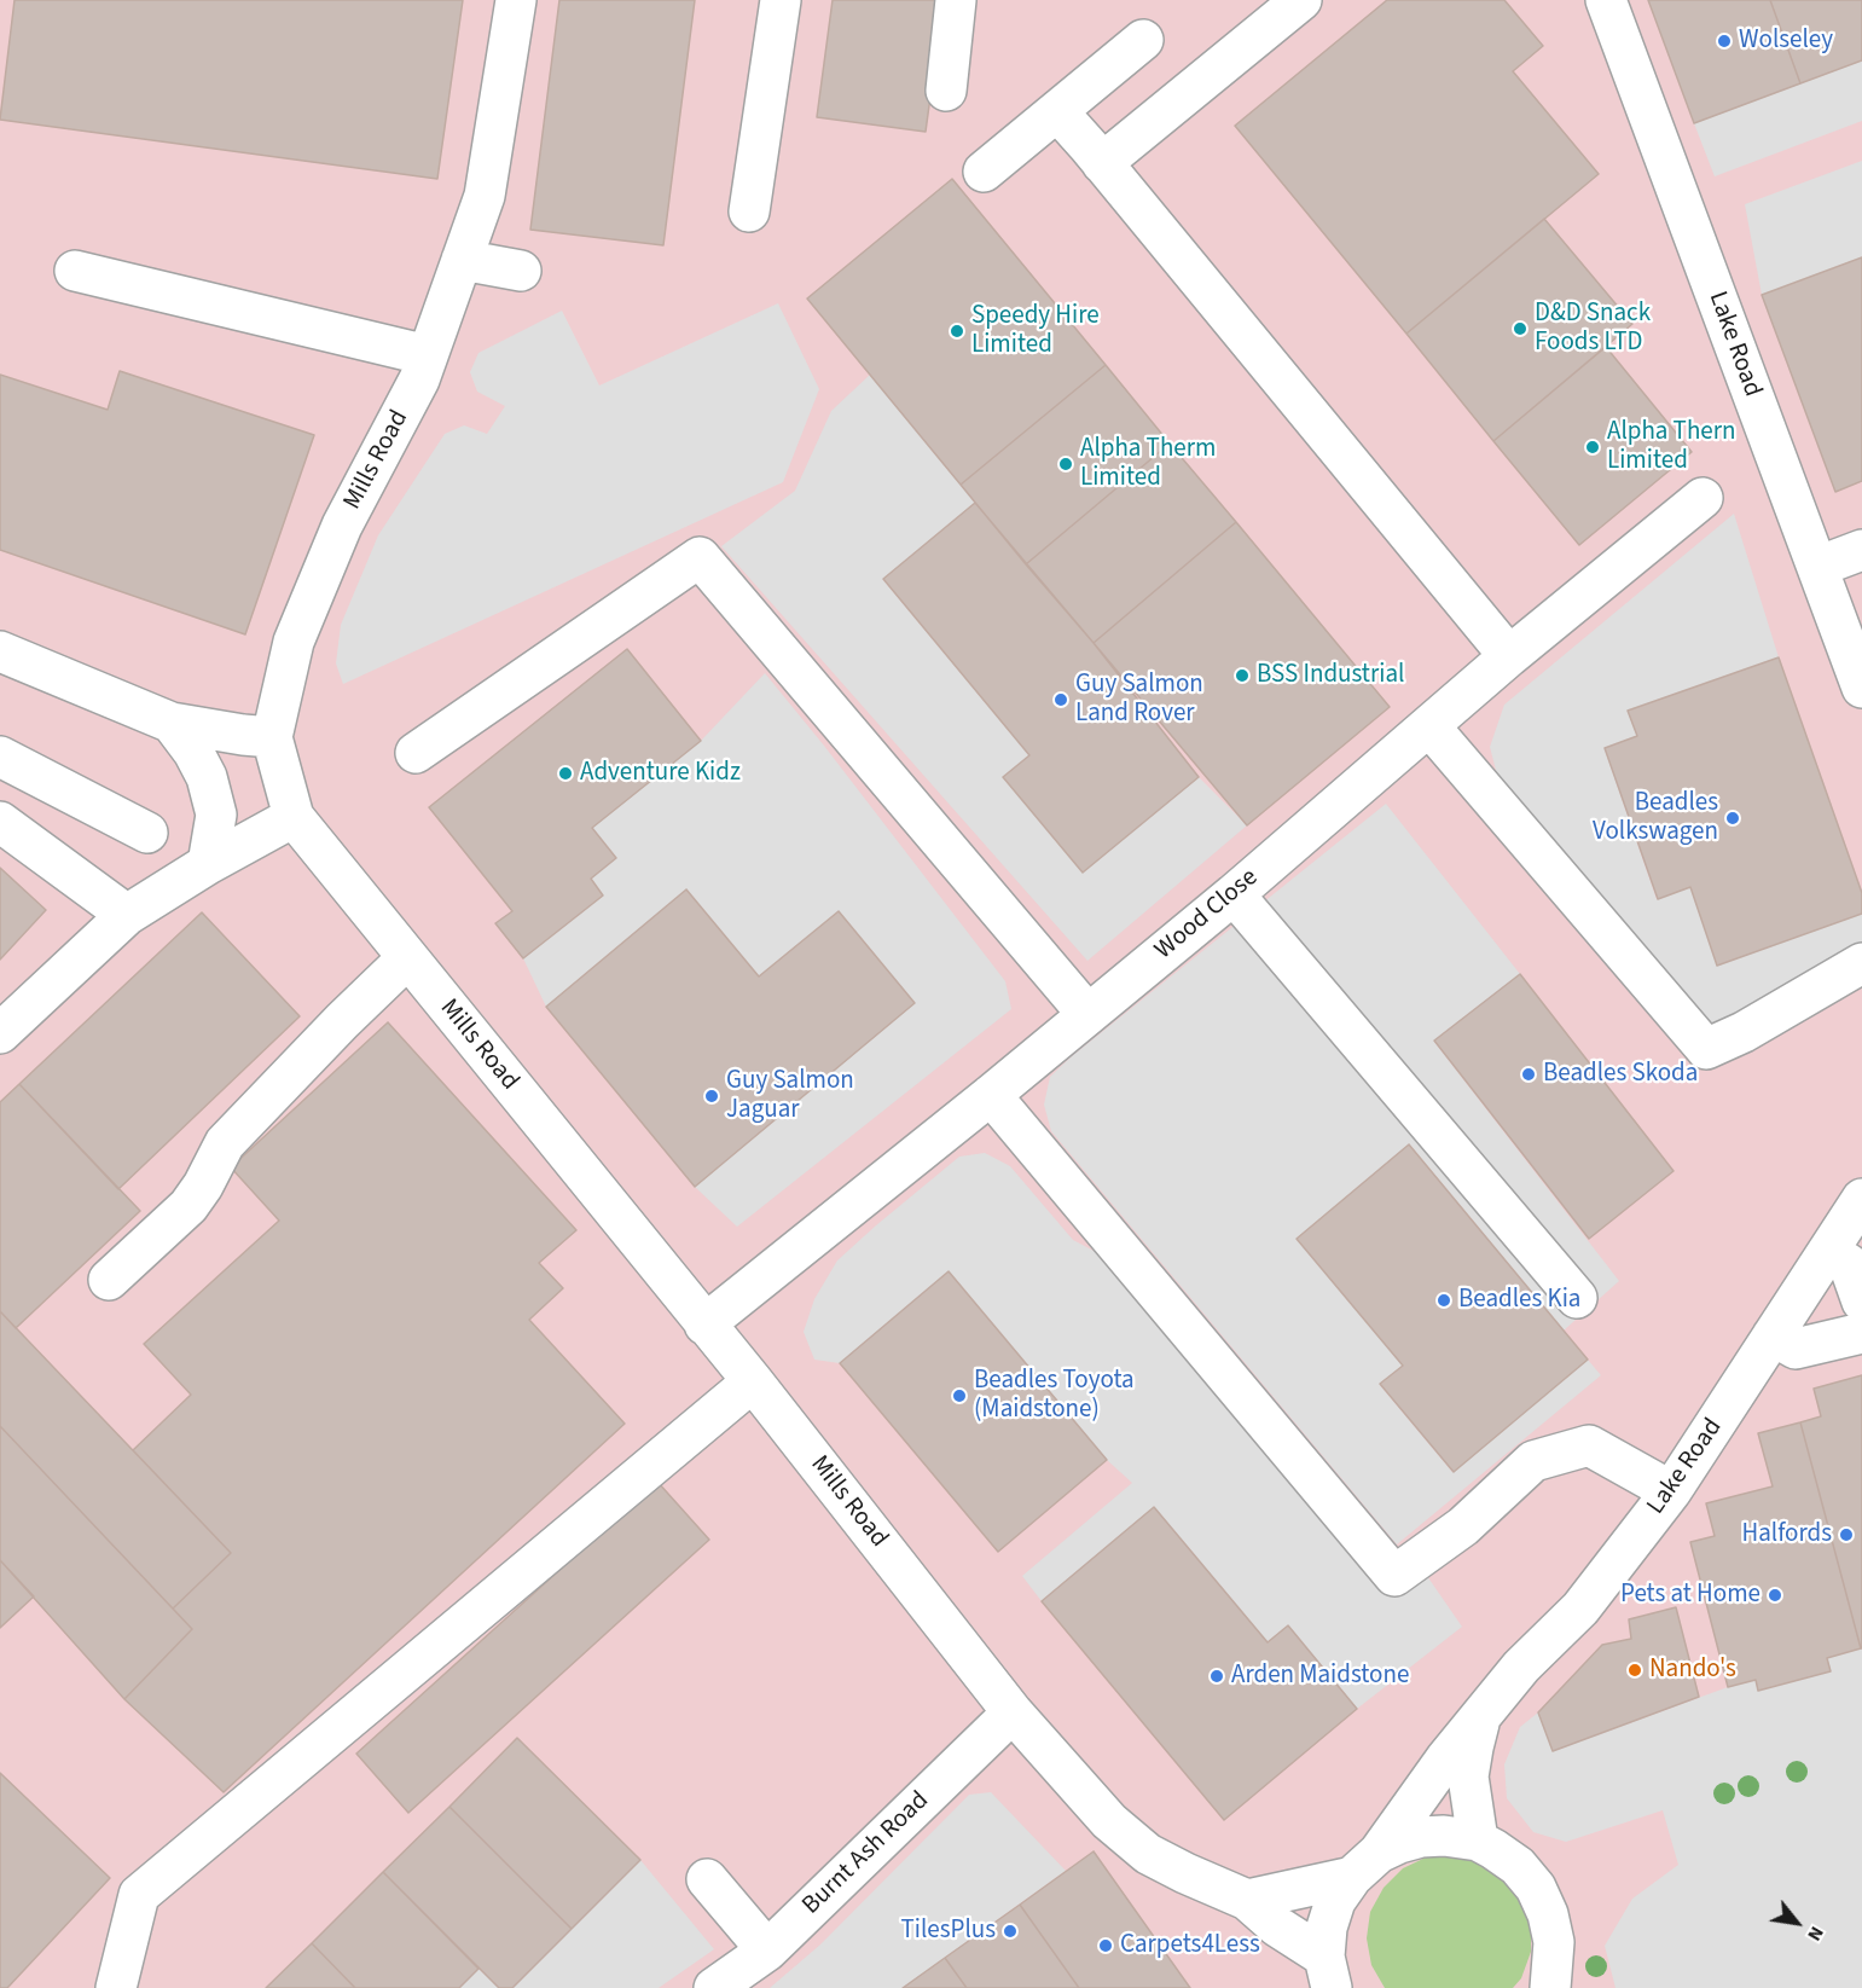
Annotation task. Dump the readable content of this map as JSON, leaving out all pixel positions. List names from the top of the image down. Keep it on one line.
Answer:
{"streets":{"street":["Lake Road","Mills Road","Wood Close","Burnt Ash Road"]},"crossings":[["Lake Road","Mills Road"],["Mills Road","Wood Close"],["Mills Road","Burnt Ash Road"]],"places":["Wolseley","D&D Snack Foods LTD","Speedy Hire Limited","Alpha Thern Limited","Alpha Therm Limited","BSS Industrial","Guy Salmon Land Rover","Adventure Kidz","Beadles Volkswagen","Beadles Skoda","Guy Salmon Jaguar","Beadles Kia","Beadles Toyota (Maidstone)","Halfords","Pets at Home","Nando's","Arden Maidstone","TilesPlus","Carpets4Less"],"north":"bottom right"}
